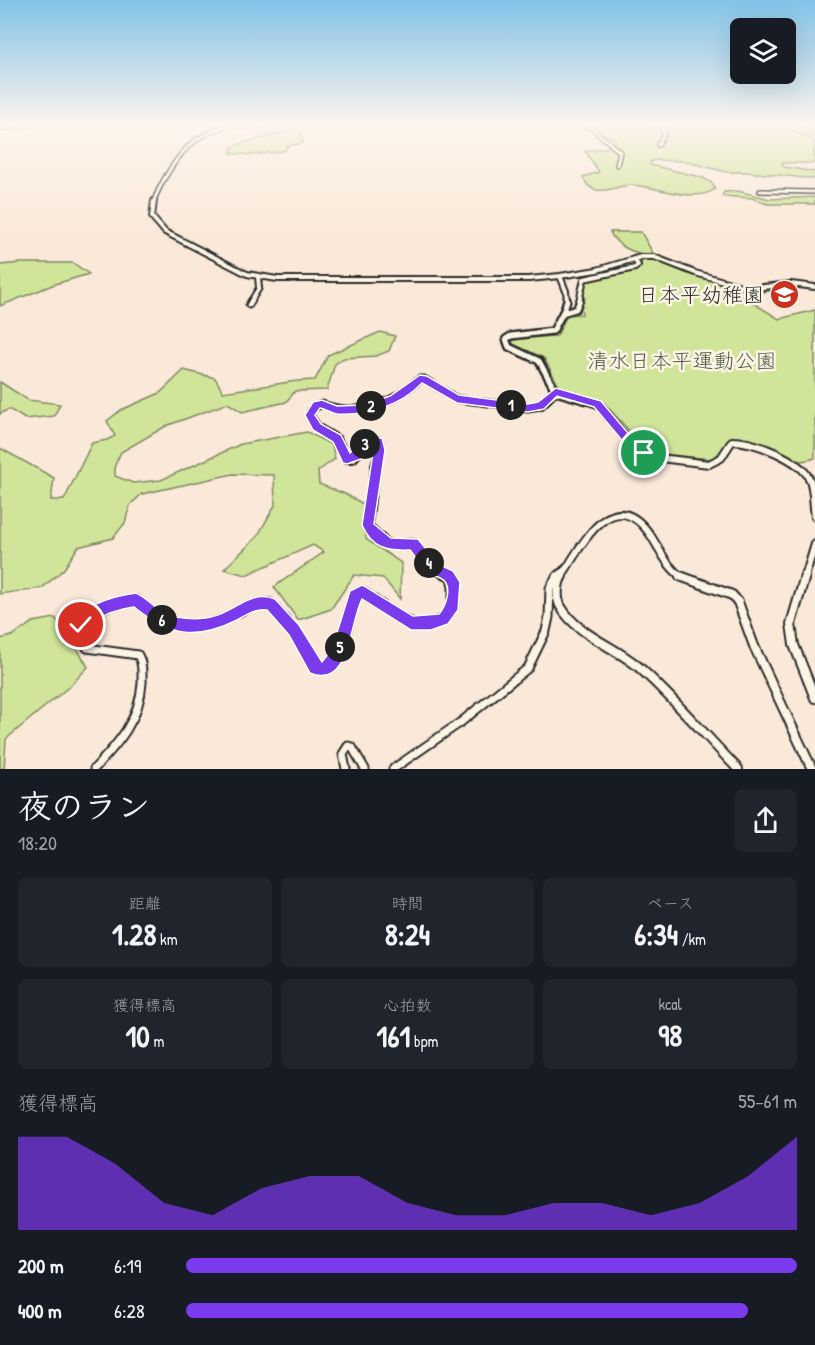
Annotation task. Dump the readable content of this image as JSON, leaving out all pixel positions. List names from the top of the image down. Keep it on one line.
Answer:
{"parks":["清水日本平運動公園"],"places":{"school or university":["日本平幼稚園"]},"page":{"pins":["1","2","3","4","6","5"],"heading":["夜のラン","18:20"],"stats":[["距離","1.28 km"],["時間","8:24"],["ペース","6:34 /km"],["獲得標高","10 m"],["心拍数","161 bpm"],["kcal","98"]],"chart":["獲得標高","55–61 m"],"list":[{"name":"200 m","note":"6:19"},{"name":"400 m","note":"6:28"}]}}
